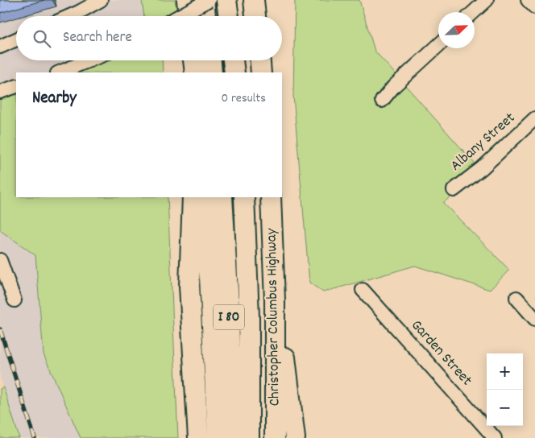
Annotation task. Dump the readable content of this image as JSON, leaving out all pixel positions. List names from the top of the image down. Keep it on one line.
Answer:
{"streets":{"highway":["I 80","Christopher Columbus Highway"],"street":["Albany Street","Garden Street"]},"north":"top right","page":{"search":"Search here","heading":["Nearby","0 results"],"map_buttons":["+","−"]}}
